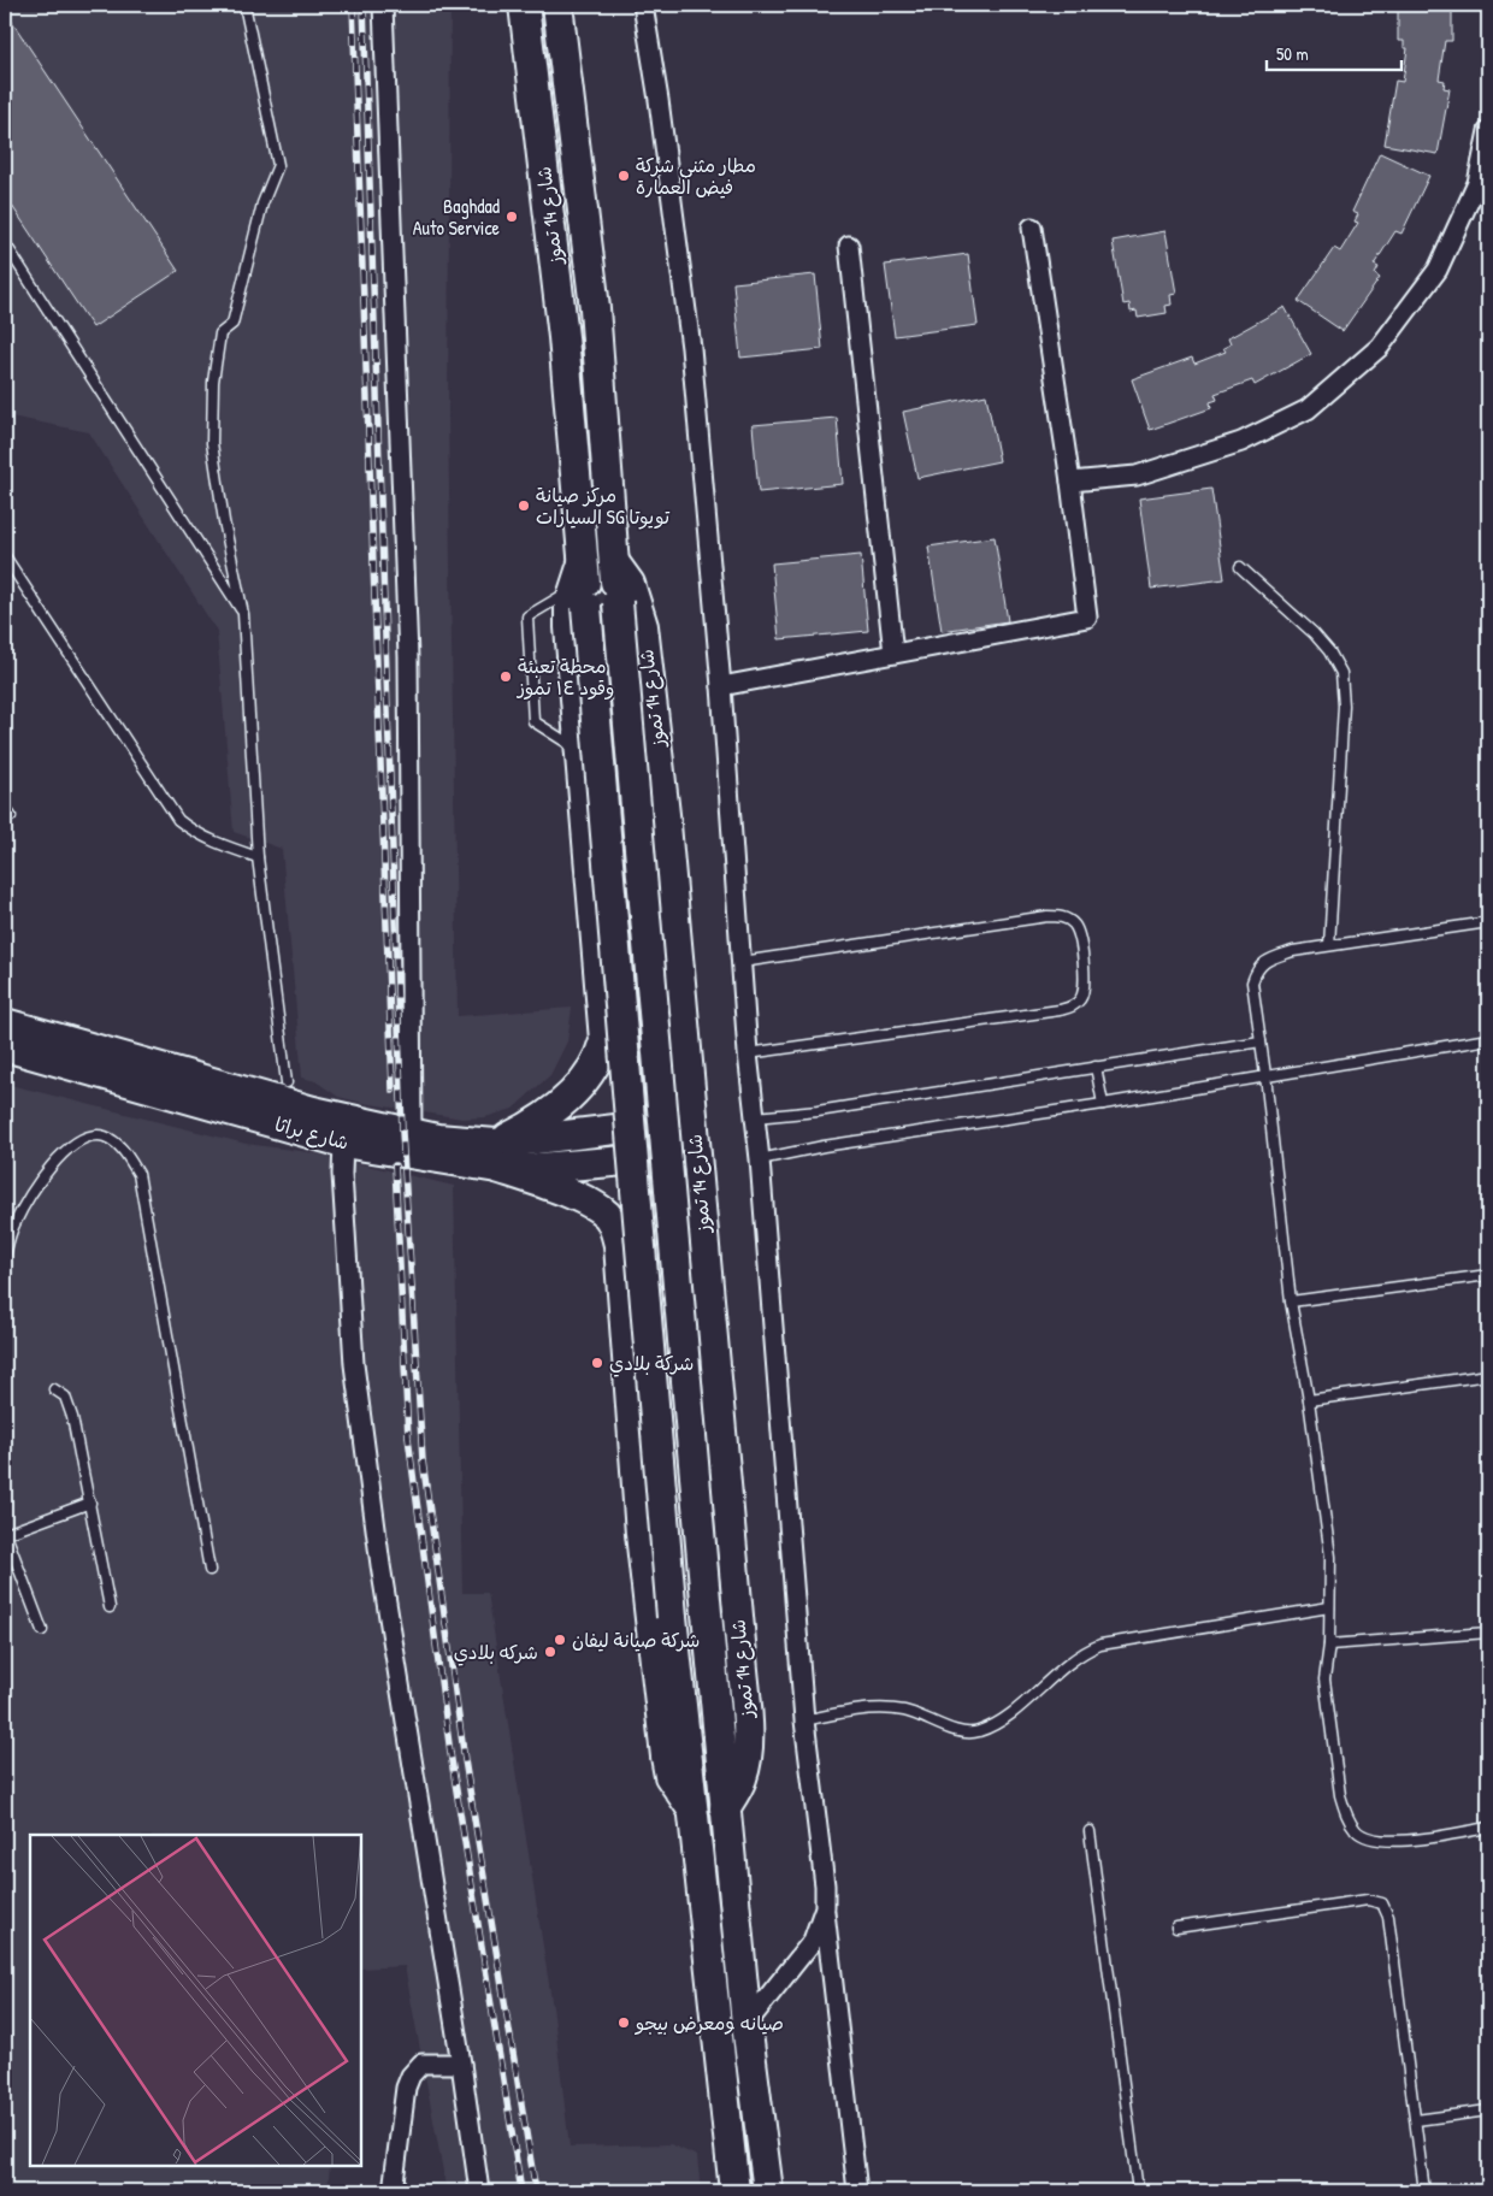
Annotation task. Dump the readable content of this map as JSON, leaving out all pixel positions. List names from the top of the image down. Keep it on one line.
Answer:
{"streets":{"main road":["شارع 14 تموز","شارع براثا"]},"places":["مطار مثنى شركة فيض العمارة","Baghdad Auto Service","مركز صيانة السيارات SG تويوتا","محطة تعبئة وقود ١٤ تموز","شركة بلادي","شركة صيانة ليفان","شركه بلادي","صيانه ومعرض بيجو"],"scale_bar":"50 m"}
